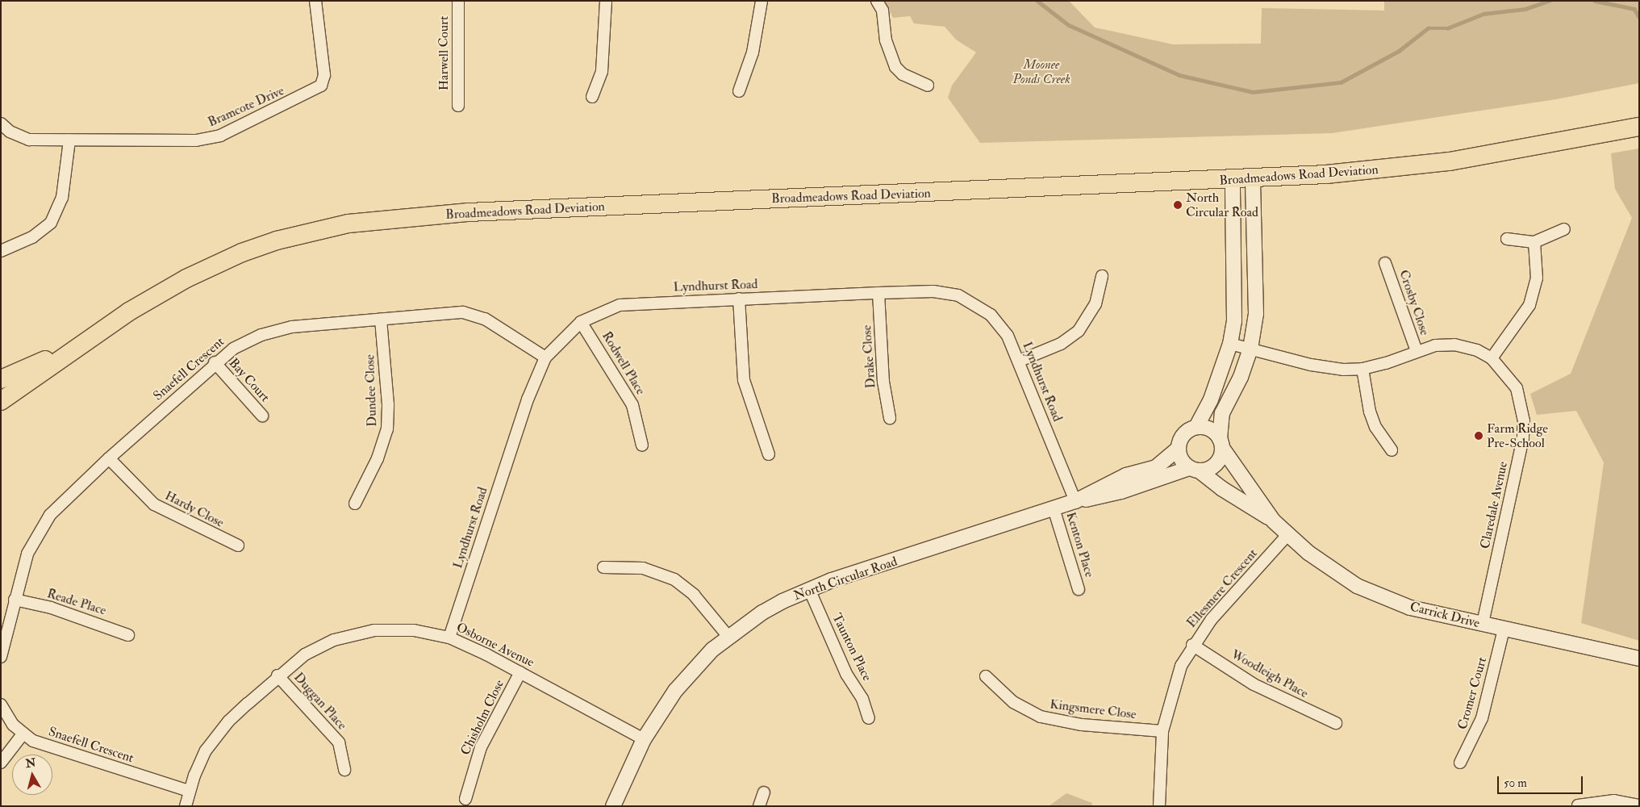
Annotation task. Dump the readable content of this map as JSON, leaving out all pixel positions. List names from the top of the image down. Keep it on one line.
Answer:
{"streets":{"main road":["Broadmeadows Road Deviation"],"street":["Harwell Court","Bramcote Drive","Lyndhurst Road","Crosby Close","Drake Close","Rodwell Place","Snaefell Crescent","Bay Court","Dundee Close","Claredale Avenue","Hardy Close","Kenton Place","North Circular Road","Ellesmere Crescent","Reade Place","Carrick Drive","Osborne Avenue","Taunton Place","Woodleigh Place","Cromer Court","Duggan Place","Kingsmere Close","Chisholm Close"]},"crossings":[["Lyndhurst Road","Drake Close"],["Lyndhurst Road","Rodwell Place"],["Lyndhurst Road","Snaefell Crescent"],["Lyndhurst Road","North Circular Road"],["Lyndhurst Road","Osborne Avenue"],["Snaefell Crescent","Bay Court"],["Snaefell Crescent","Dundee Close"],["Snaefell Crescent","Hardy Close"],["Snaefell Crescent","Reade Place"],["Snaefell Crescent","Osborne Avenue"],["Claredale Avenue","Carrick Drive"],["Kenton Place","North Circular Road"],["North Circular Road","Carrick Drive"],["North Circular Road","Osborne Avenue"],["North Circular Road","Taunton Place"],["Ellesmere Crescent","Carrick Drive"],["Ellesmere Crescent","Woodleigh Place"],["Ellesmere Crescent","Kingsmere Close"],["Carrick Drive","Cromer Court"],["Osborne Avenue","Duggan Place"],["Osborne Avenue","Chisholm Close"]],"parks":["Moonee Ponds Creek"],"places":["North Circular Road","Farm Ridge Pre-School"],"scale_bar":"50 m","north":"top"}
